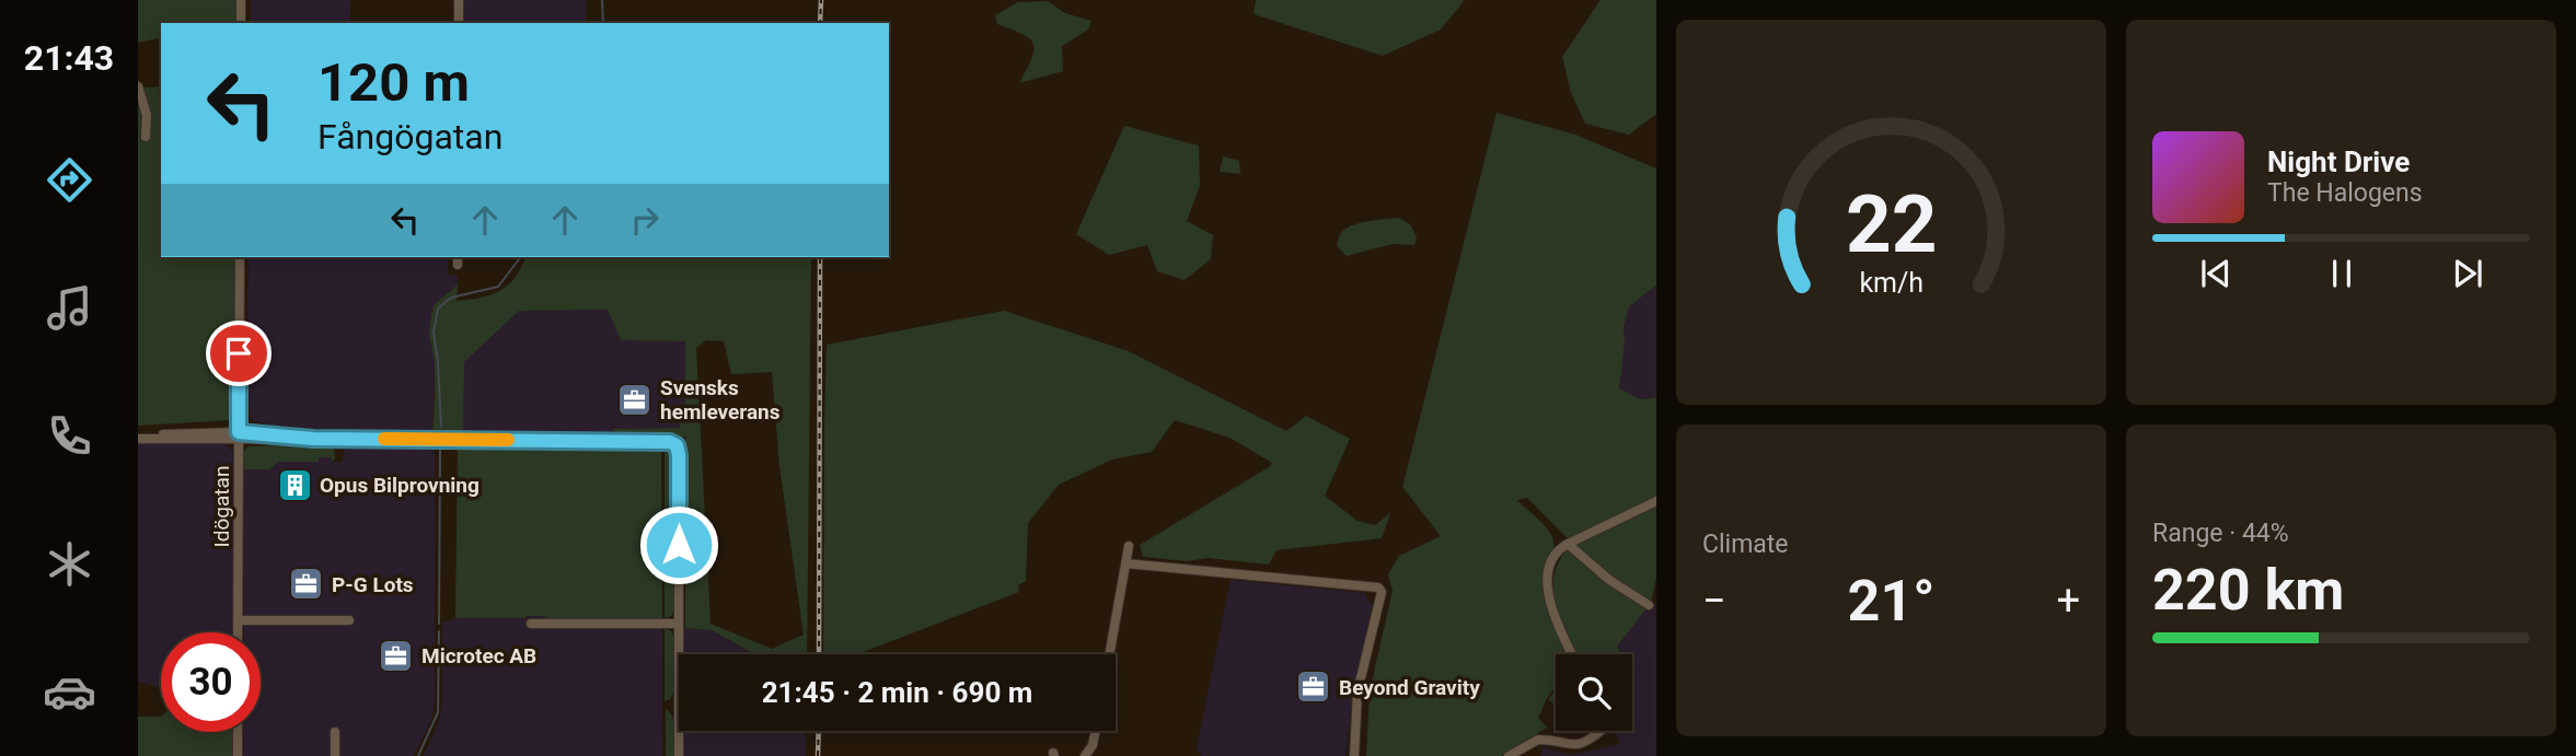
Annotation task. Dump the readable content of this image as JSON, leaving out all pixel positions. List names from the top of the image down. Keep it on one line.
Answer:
{"streets":{"street":["Idögatan"]},"places":{"office":["Svensks hemleverans","P-G Lots","Microtec AB","Beyond Gravity"],"building":["Opus Bilprovning"]},"page":{"tabs":"21:43","turn":["120 m","Fångögatan"],"song":["Night Drive","The Halogens"],"tile":["Climate",["Range · 44%","220 km"]],"heat":["−","21°","+"],"limit":"30","trip":"21:45 · 2 min · 690 m","gauge":["22","km/h"]}}
